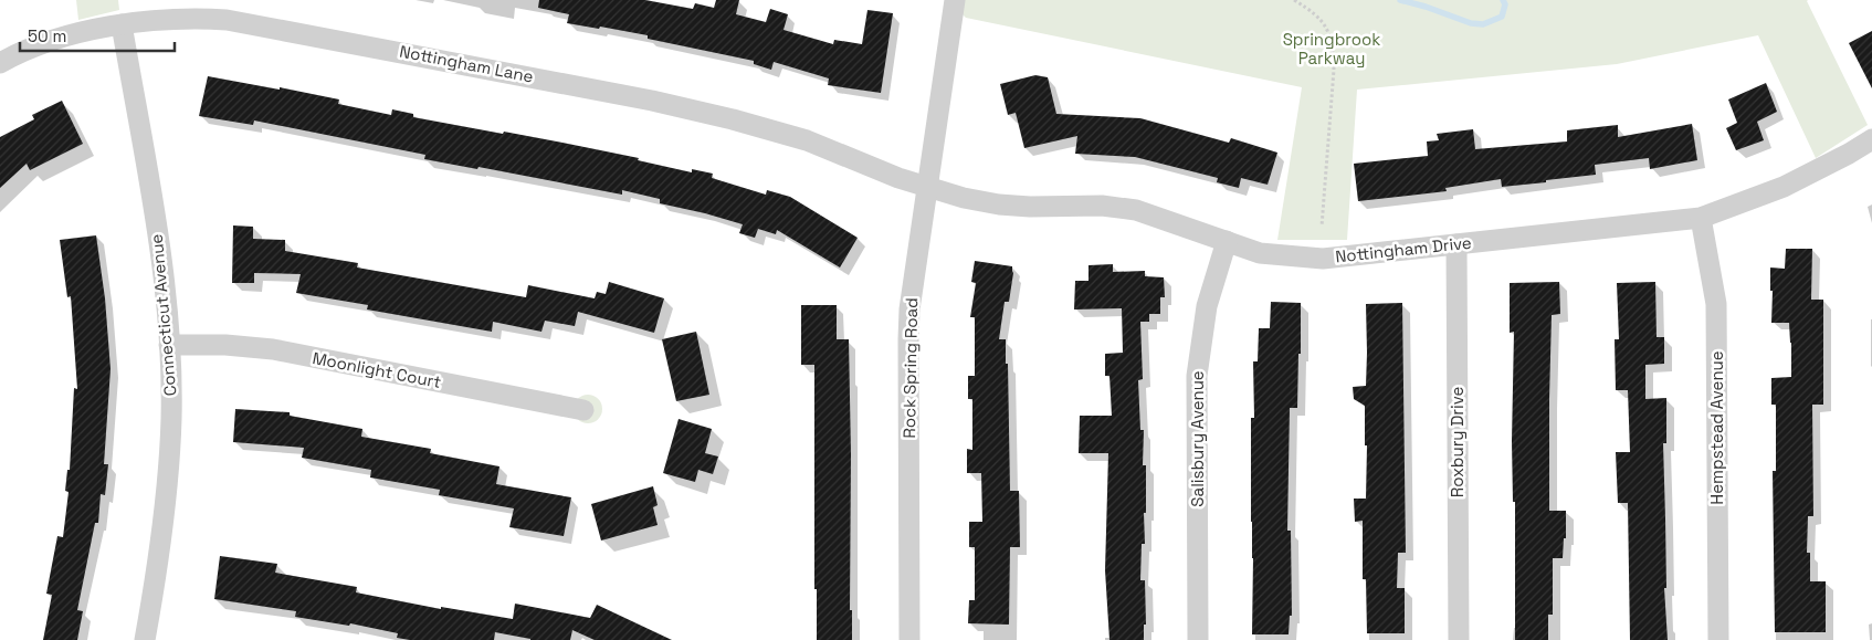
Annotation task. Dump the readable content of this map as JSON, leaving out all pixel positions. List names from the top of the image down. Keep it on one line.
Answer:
{"streets":{"street":["Nottingham Lane","Nottingham Drive","Connecticut Avenue","Rock Spring Road","Moonlight Court","Hempstead Avenue","Salisbury Avenue","Roxbury Drive"]},"crossings":[["Nottingham Lane","Nottingham Drive"],["Nottingham Lane","Connecticut Avenue"],["Nottingham Lane","Rock Spring Road"],["Nottingham Drive","Rock Spring Road"],["Nottingham Drive","Hempstead Avenue"],["Nottingham Drive","Salisbury Avenue"],["Nottingham Drive","Roxbury Drive"],["Connecticut Avenue","Moonlight Court"]],"parks":["Springbrook Parkway"],"scale_bar":"50 m"}
